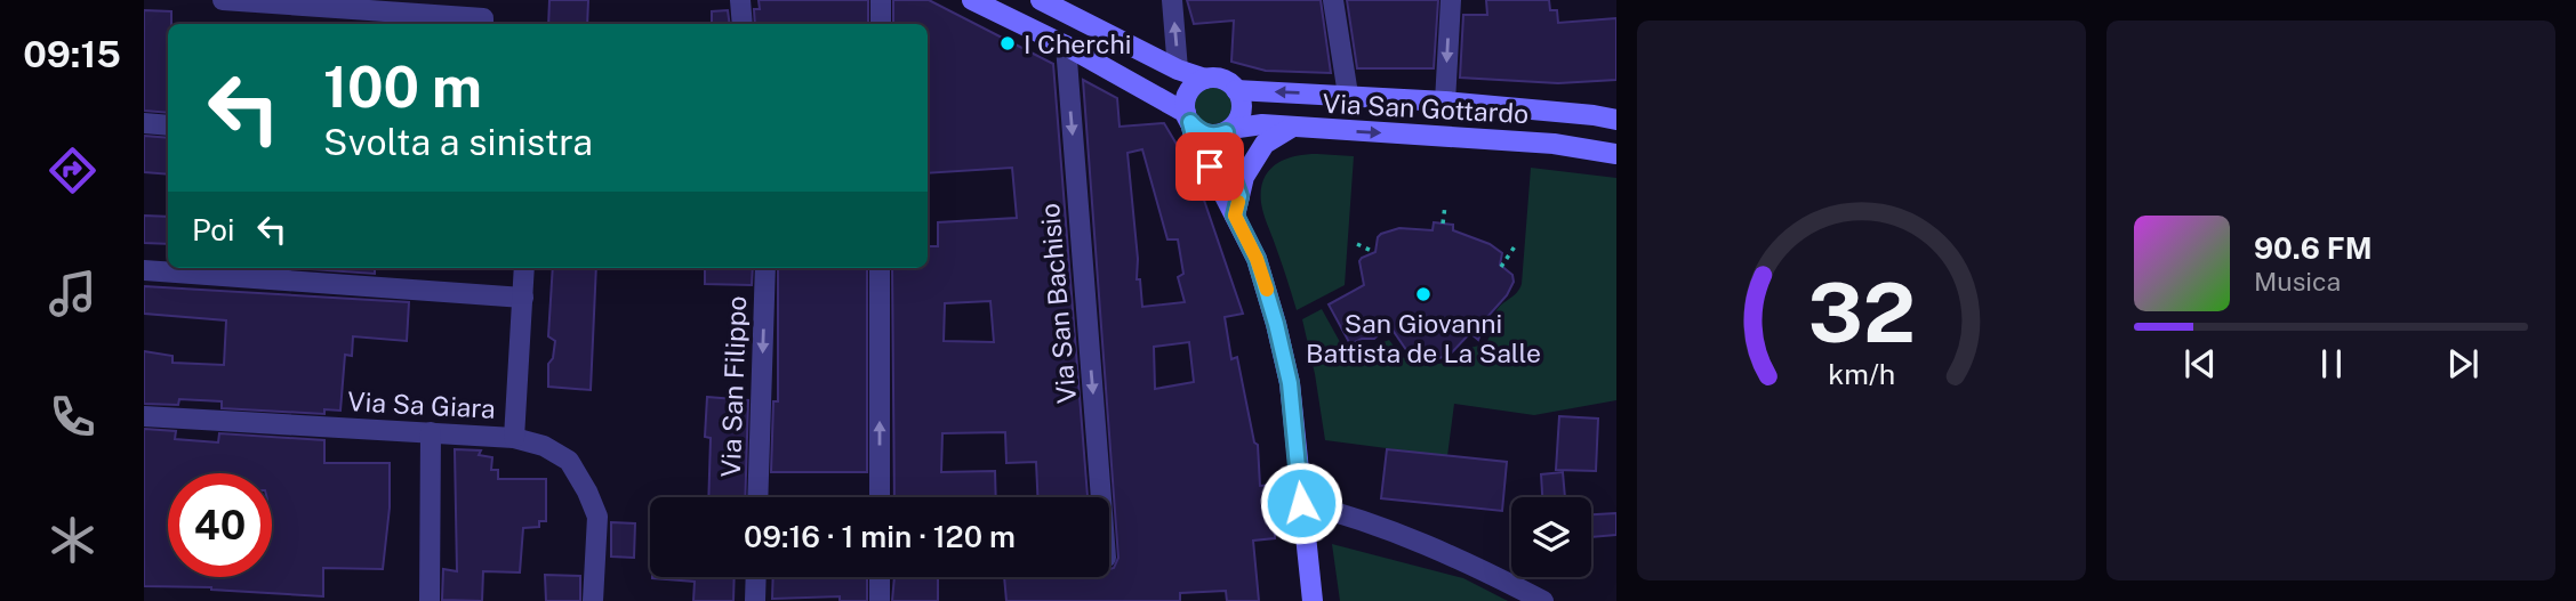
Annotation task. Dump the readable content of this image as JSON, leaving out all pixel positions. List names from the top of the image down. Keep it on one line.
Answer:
{"streets":{"main road":["Via San Gottardo"],"street":["Via San Bachisio","Via San Filippo","Via Sa Giara"]},"one_way":["Via San Bachisio"],"places":["I Cherchi","San Giovanni Battista de La Salle"],"page":{"tabs":"09:15","turn":["100 m","Svolta a sinistra"],"then":"Poi","song":["90.6 FM","Musica"],"limit":"40","trip":"09:16 · 1 min · 120 m","gauge":["32","km/h"]}}
